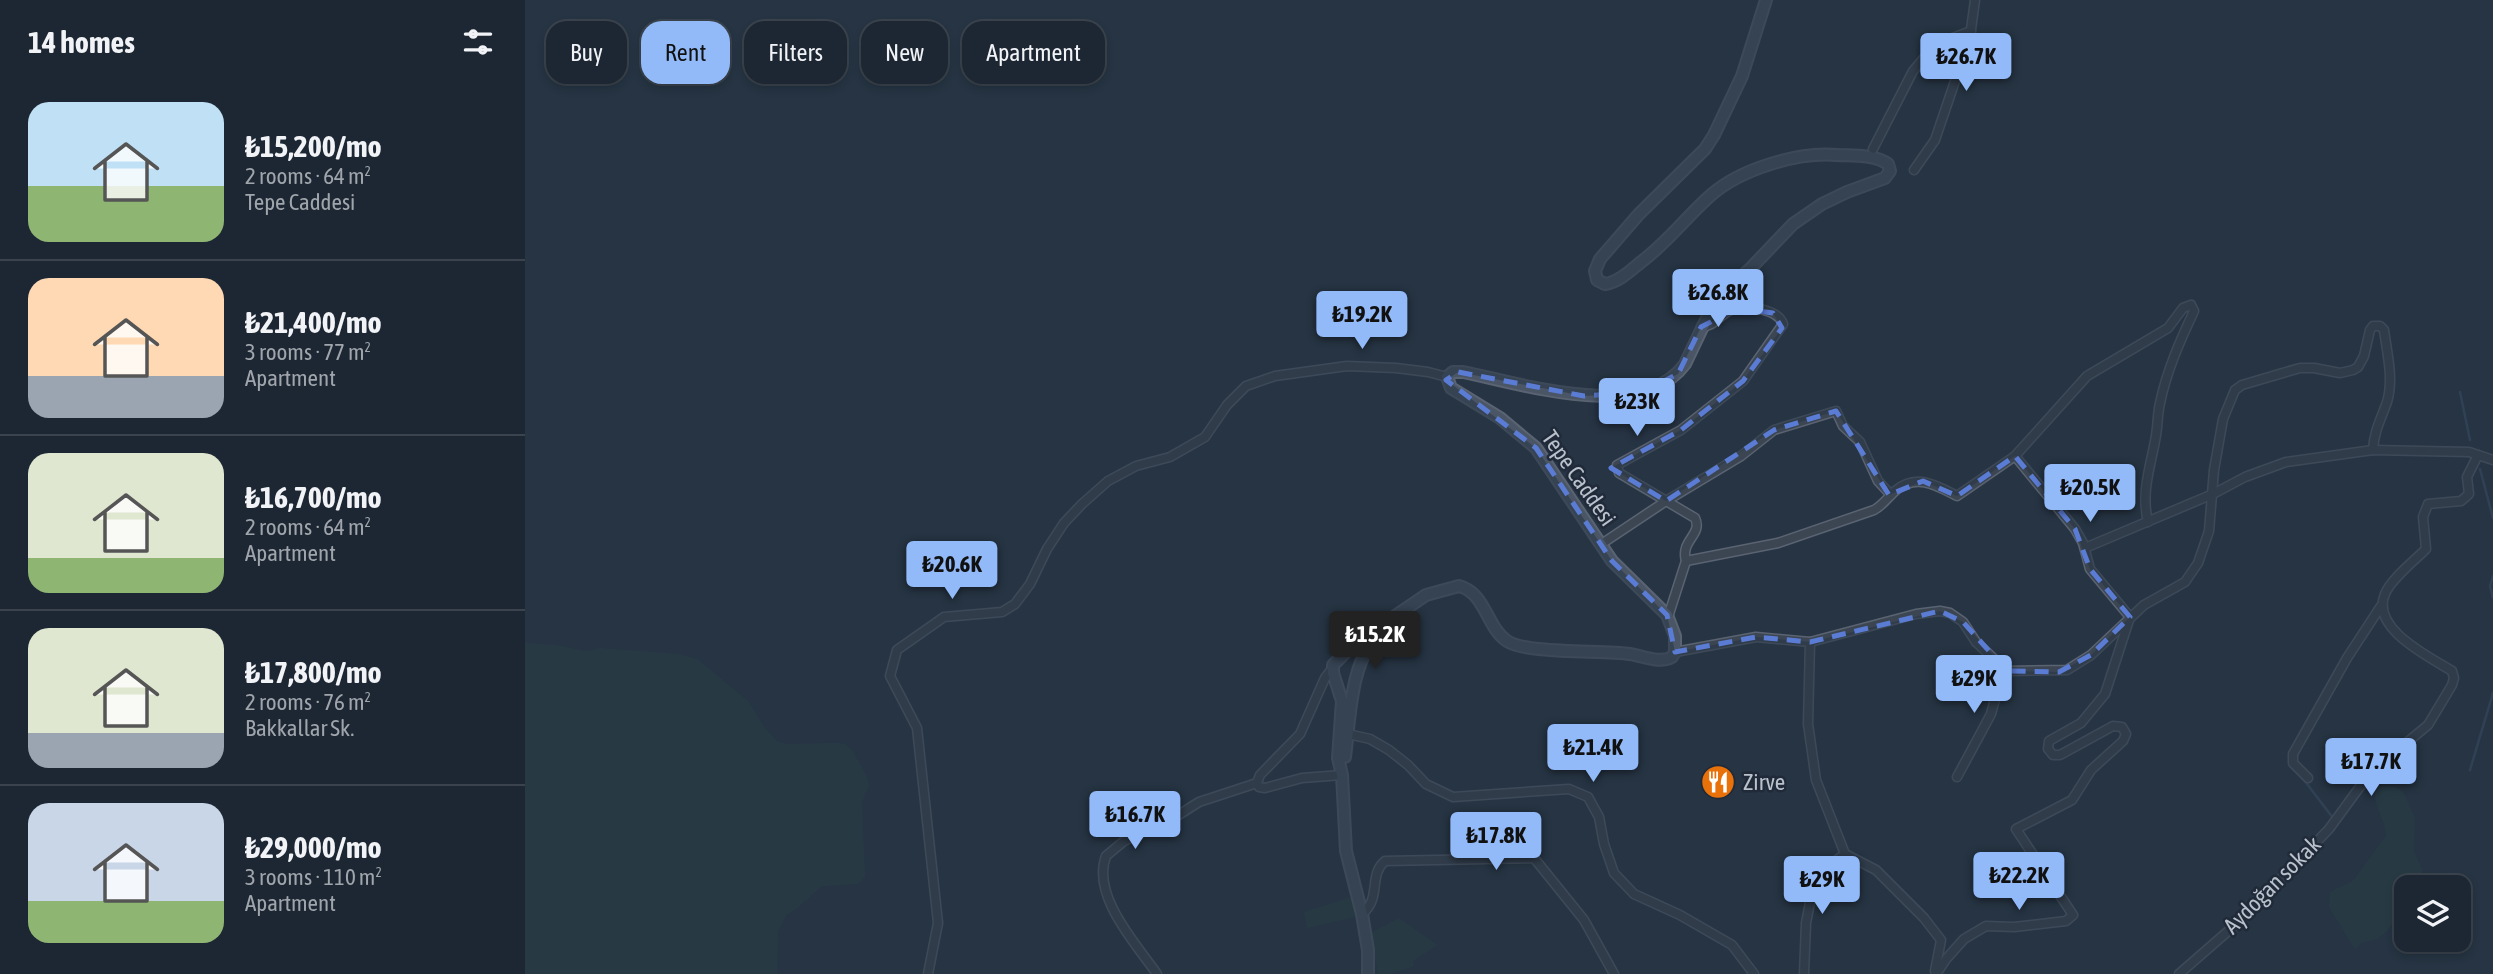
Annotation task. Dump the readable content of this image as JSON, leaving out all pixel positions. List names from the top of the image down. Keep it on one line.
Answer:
{"streets":{"street":["Tepe Caddesi","Aydoğan sokak"]},"places":{"restaurant":["Zirve"]},"page":{"heading":"14 homes","chip":["Buy","Rent","Filters","New","Apartment"],"price":["₺26.7K","₺26.8K","₺19.2K","₺23K","₺20.5K","₺20.6K","₺15.2K","₺29K","₺21.4K","₺17.7K","₺16.7K","₺17.8K","₺22.2K","₺29K"],"list":[{"name":"₺15,200/mo","note":"2 rooms · 64 m² · Tepe Caddesi"},{"name":"₺21,400/mo","note":"3 rooms · 77 m² · Apartment"},{"name":"₺16,700/mo","note":"2 rooms · 64 m² · Apartment"},{"name":"₺17,800/mo","note":"2 rooms · 76 m² · Bakkallar Sk."},{"name":"₺29,000/mo","note":"3 rooms · 110 m² · Apartment"}]}}
